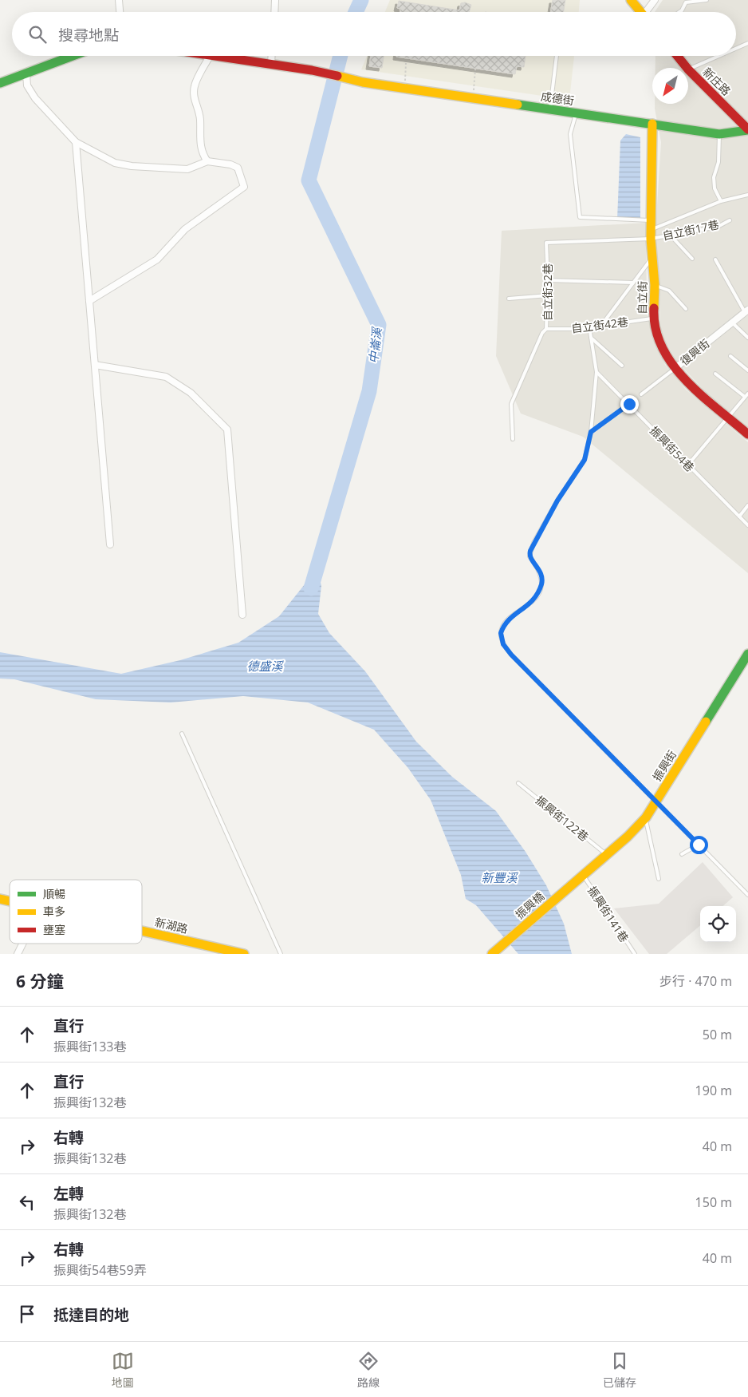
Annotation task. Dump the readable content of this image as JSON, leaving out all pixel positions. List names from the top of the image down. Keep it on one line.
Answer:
{"streets":{"street":["新庄路","成德街","自立街","復興街","振興街","振興橋","新湖路"],"lane":["自立街17巷","自立街32巷","自立街42巷","振興街54巷","振興街122巷","振興街141巷"]},"crossings":[["新庄路","成德街"],["成德街","自立街"],["自立街17巷","自立街32巷"],["自立街17巷","自立街"],["自立街32巷","自立街"],["自立街32巷","自立街42巷"],["自立街","自立街42巷"],["自立街","復興街"],["振興街","振興街122巷"],["振興街","振興橋"],["振興街","振興街141巷"],["振興橋","振興街141巷"]],"water":["中崙溪","德盛溪","新豐溪"],"legend":["順暢","車多","壅塞"],"north":"bottom left","page":{"search":"搜尋地點","heading":["6 分鐘","步行 · 470 m"],"list":[["直行","振興街133巷","50 m"],["直行","振興街132巷","190 m"],["右轉","振興街132巷","40 m"],["左轉","振興街132巷","150 m"],["右轉","振興街54巷59弄","40 m"],"抵達目的地"],"nav":["地圖","路線","已儲存"]}}
